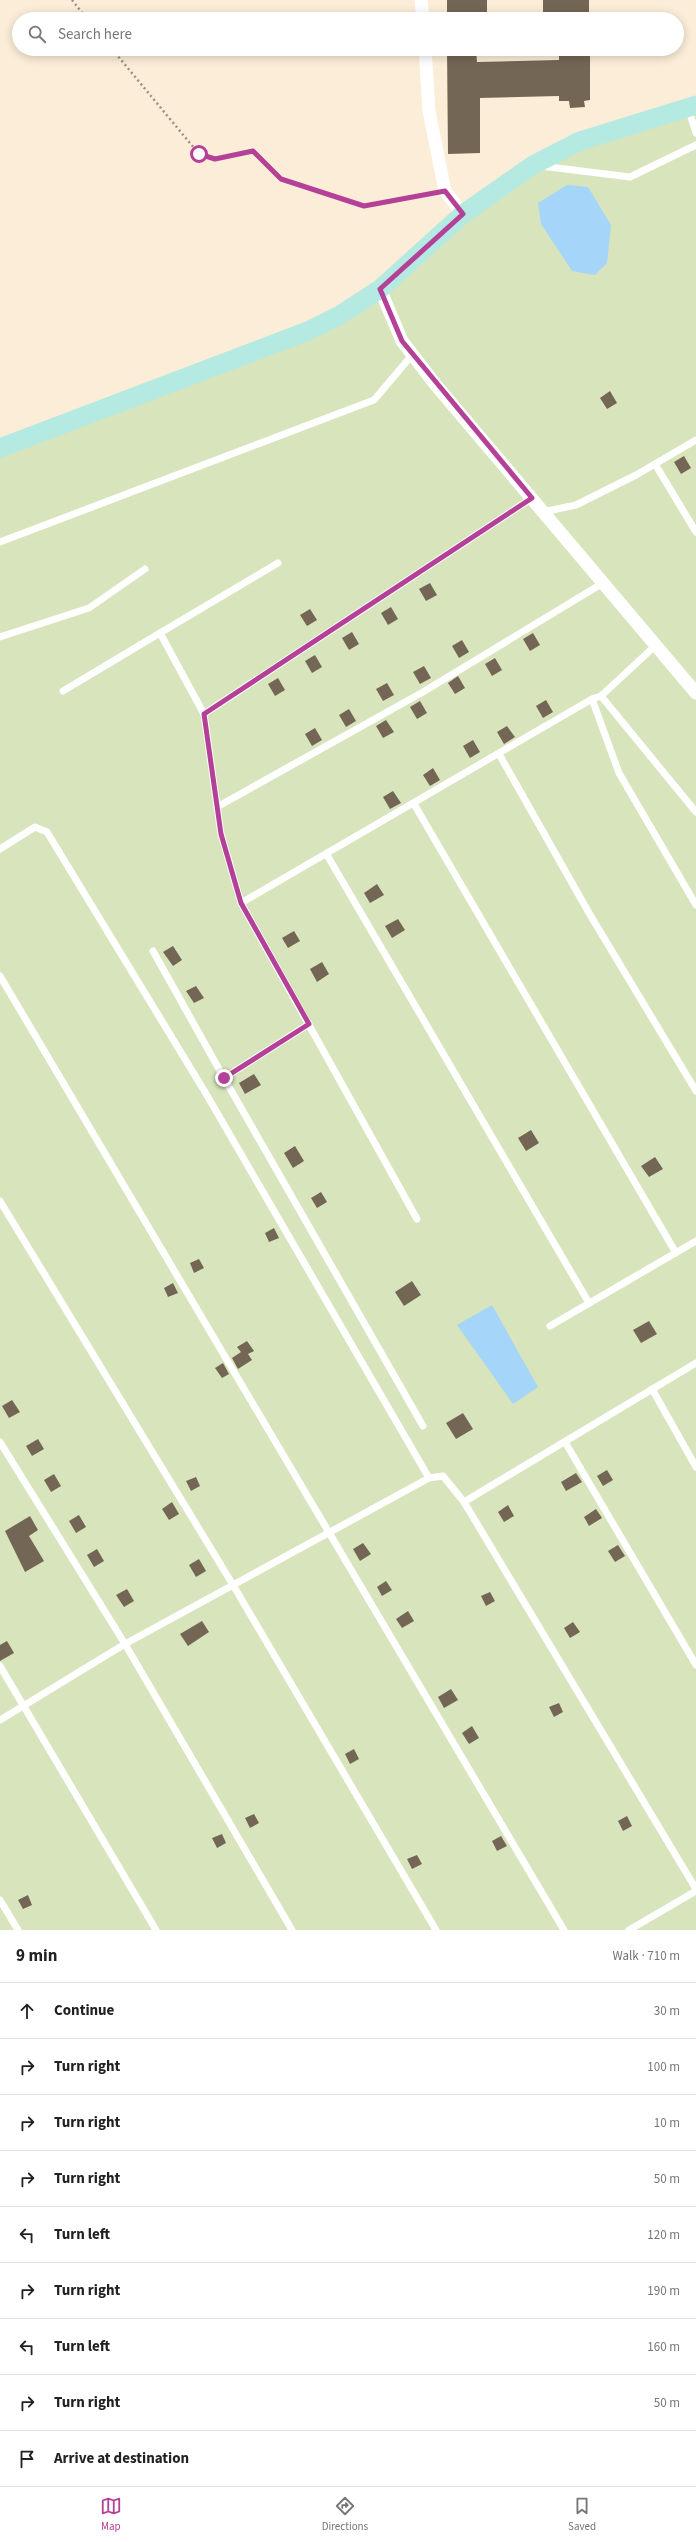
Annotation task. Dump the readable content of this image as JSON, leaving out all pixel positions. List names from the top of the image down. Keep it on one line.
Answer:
{"page":{"search":"Search here","heading":["9 min","Walk · 710 m"],"list":[["Continue","30 m"],["Turn right","100 m"],["Turn right","10 m"],["Turn right","50 m"],["Turn left","120 m"],["Turn right","190 m"],["Turn left","160 m"],["Turn right","50 m"],"Arrive at destination"],"nav":["Map","Directions","Saved"]}}
